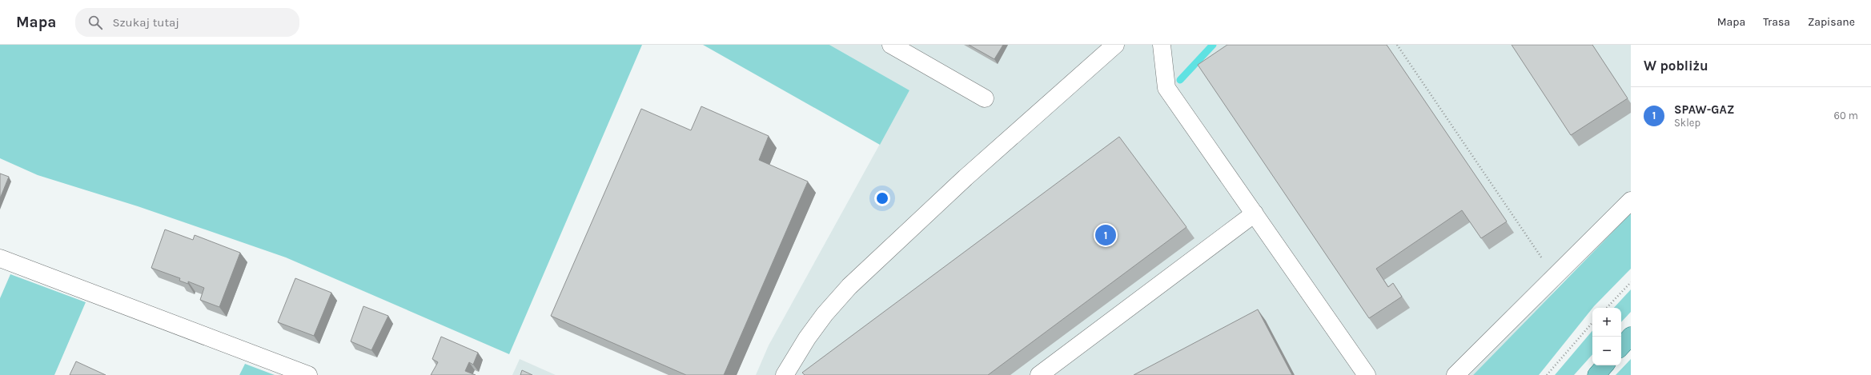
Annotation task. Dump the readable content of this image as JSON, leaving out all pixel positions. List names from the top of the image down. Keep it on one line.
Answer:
{"page":{"header":"Mapa","search":"Szukaj tutaj","nav":["Mapa","Trasa","Zapisane"],"heading":"W pobliżu","list":[{"mark":"1","name":"SPAW-GAZ","note":"Sklep","value":"60 m"}],"pins":"1","map_buttons":["+","−"]}}
